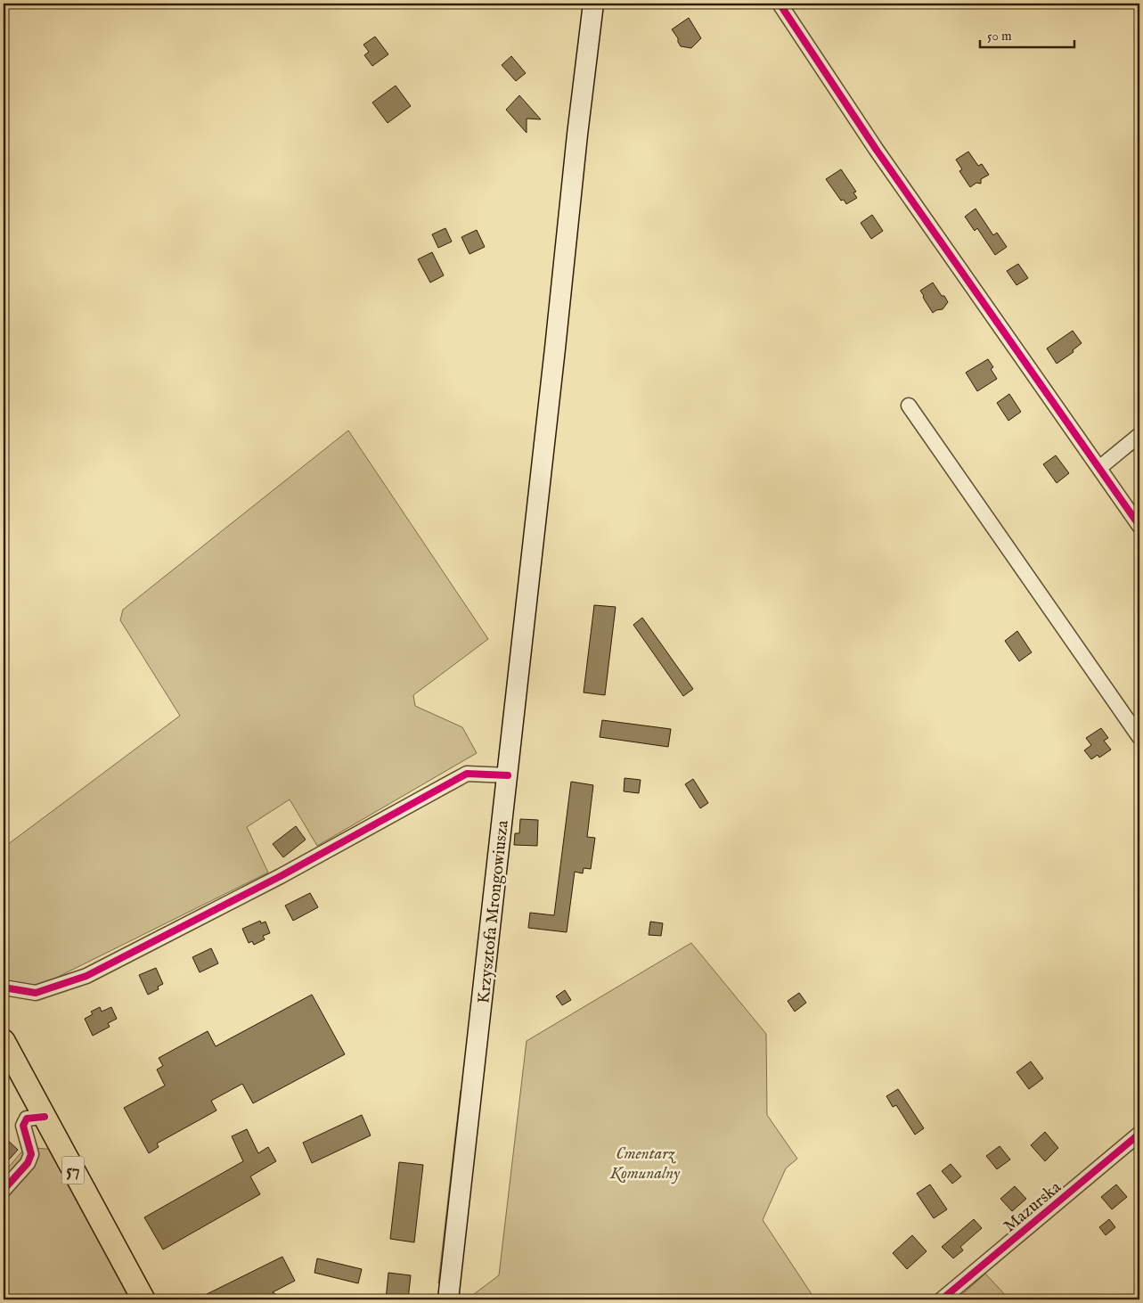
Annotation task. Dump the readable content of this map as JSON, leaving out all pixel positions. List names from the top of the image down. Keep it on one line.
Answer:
{"streets":{"main road":["Krzysztofa Mrongowiusza","57"],"street":["Mazurska"]},"parks":["Cmentarz Komunalny"],"scale_bar":"50 m"}
